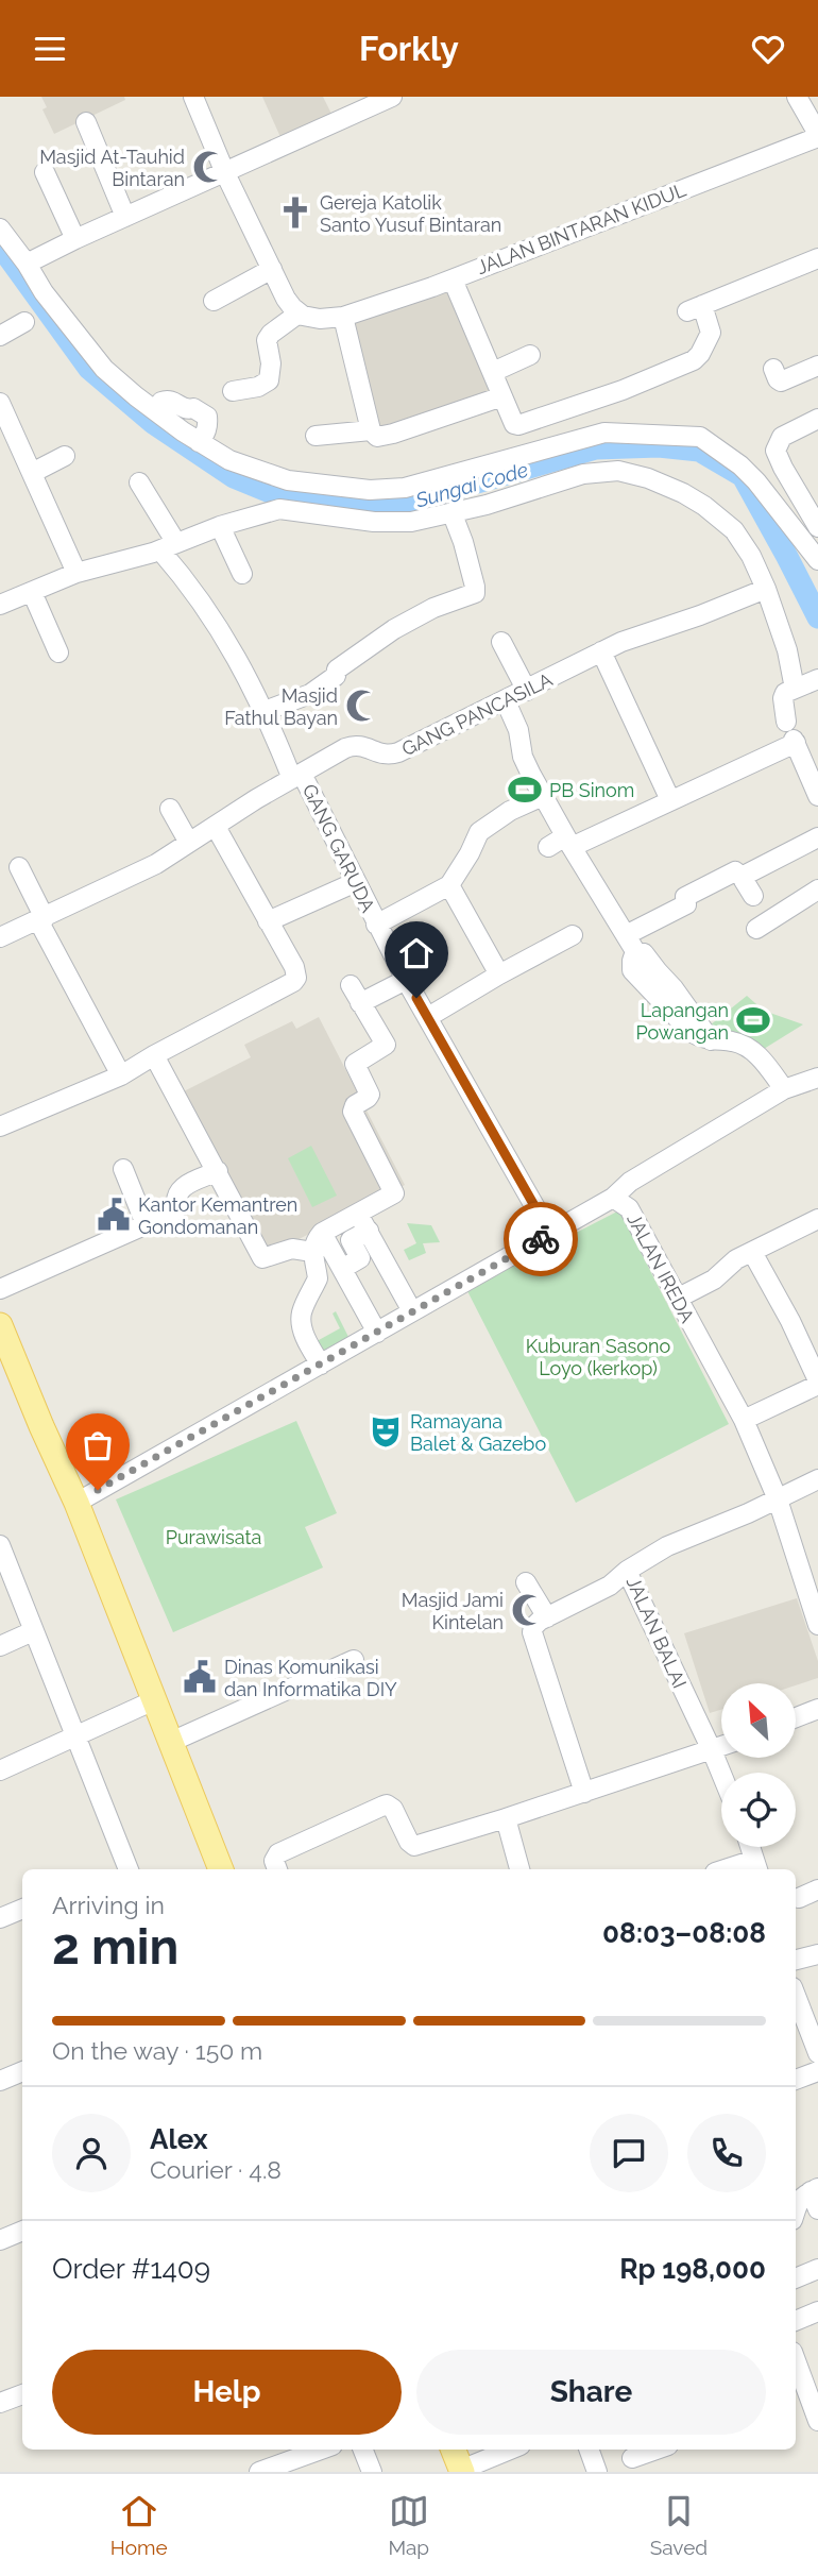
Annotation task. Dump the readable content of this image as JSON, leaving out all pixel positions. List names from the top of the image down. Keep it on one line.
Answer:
{"streets":{"street":["JALAN BINTARAN KIDUL","GANG PANCASILA","GANG GARUDA","JALAN IREDA","JALAN BALAI"]},"crossings":[["GANG PANCASILA","GANG GARUDA"],["GANG GARUDA","JALAN IREDA"],["JALAN IREDA","JALAN BALAI"]],"water":["Sungai Code"],"parks":["Kuburan Sasono Loyo (kerkop)","Purawisata"],"places":{"mosque":["Masjid At-Tauhid Bintaran","Masjid Fathul Bayan","Masjid Jami Kintelan"],"church":["Gereja Katolik Santo Yusuf Bintaran"],"sports":["PB Sinom","Lapangan Powangan"],"public building":["Kantor Kemantren Gondomanan","Dinas Komunikasi dan Informatika DIY"],"theatre":["Ramayana Balet & Gazebo"]},"north":"top left","page":{"header":"Forkly","heading":["2 min","Arriving in","08:03–08:08"],"panel":["Alex","Courier · 4.8","Order #1409","Rp 198,000"],"bar":"On the way · 150 m","buttons":["Help","Share"],"tabs":["Home","Map","Saved"]}}
